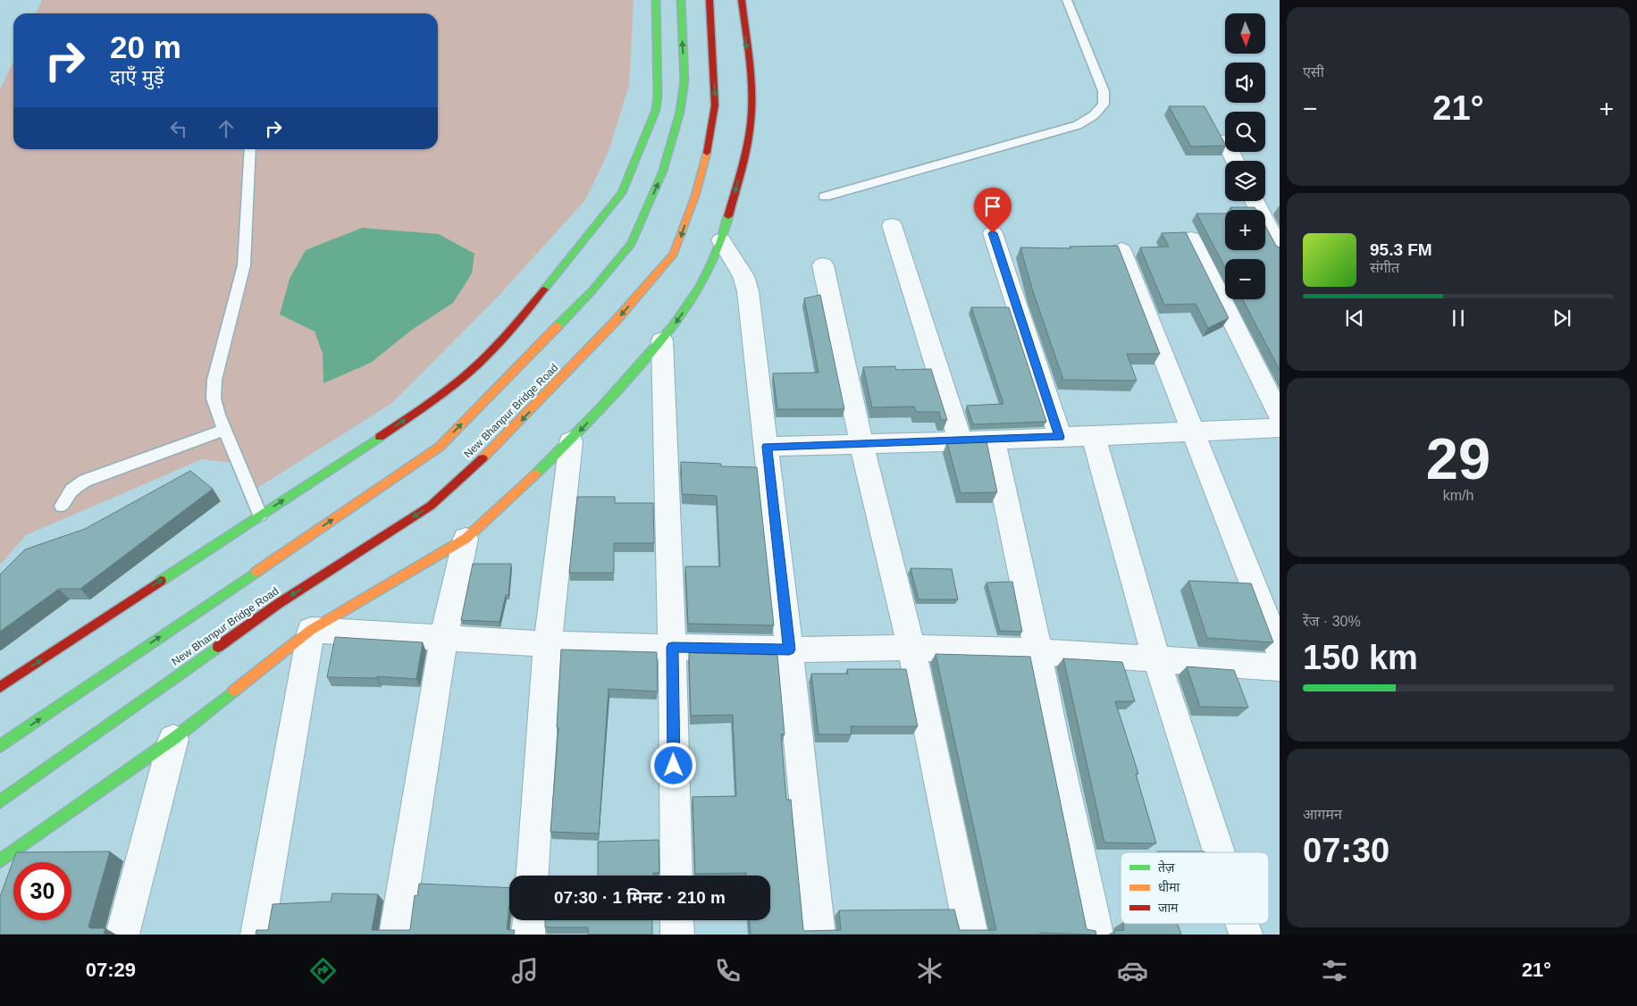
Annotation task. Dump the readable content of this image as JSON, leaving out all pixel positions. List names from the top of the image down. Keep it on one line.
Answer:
{"streets":{"street":["New Bhanpur Bridge Road"]},"legend":["तेज़","धीमा","जाम"],"north":"bottom","page":{"tile":["एसी",["29","km/h"],["रेंज · 30%","150 km"],["आगमन","07:30"]],"map_buttons":["+","−"],"turn":["20 m","दाएँ मुड़ें"],"heat":["−","21°","+"],"song":["95.3 FM","संगीत"],"limit":"30","trip":"07:30 · 1 मिनट · 210 m","tabs":["07:29","21°"]}}
